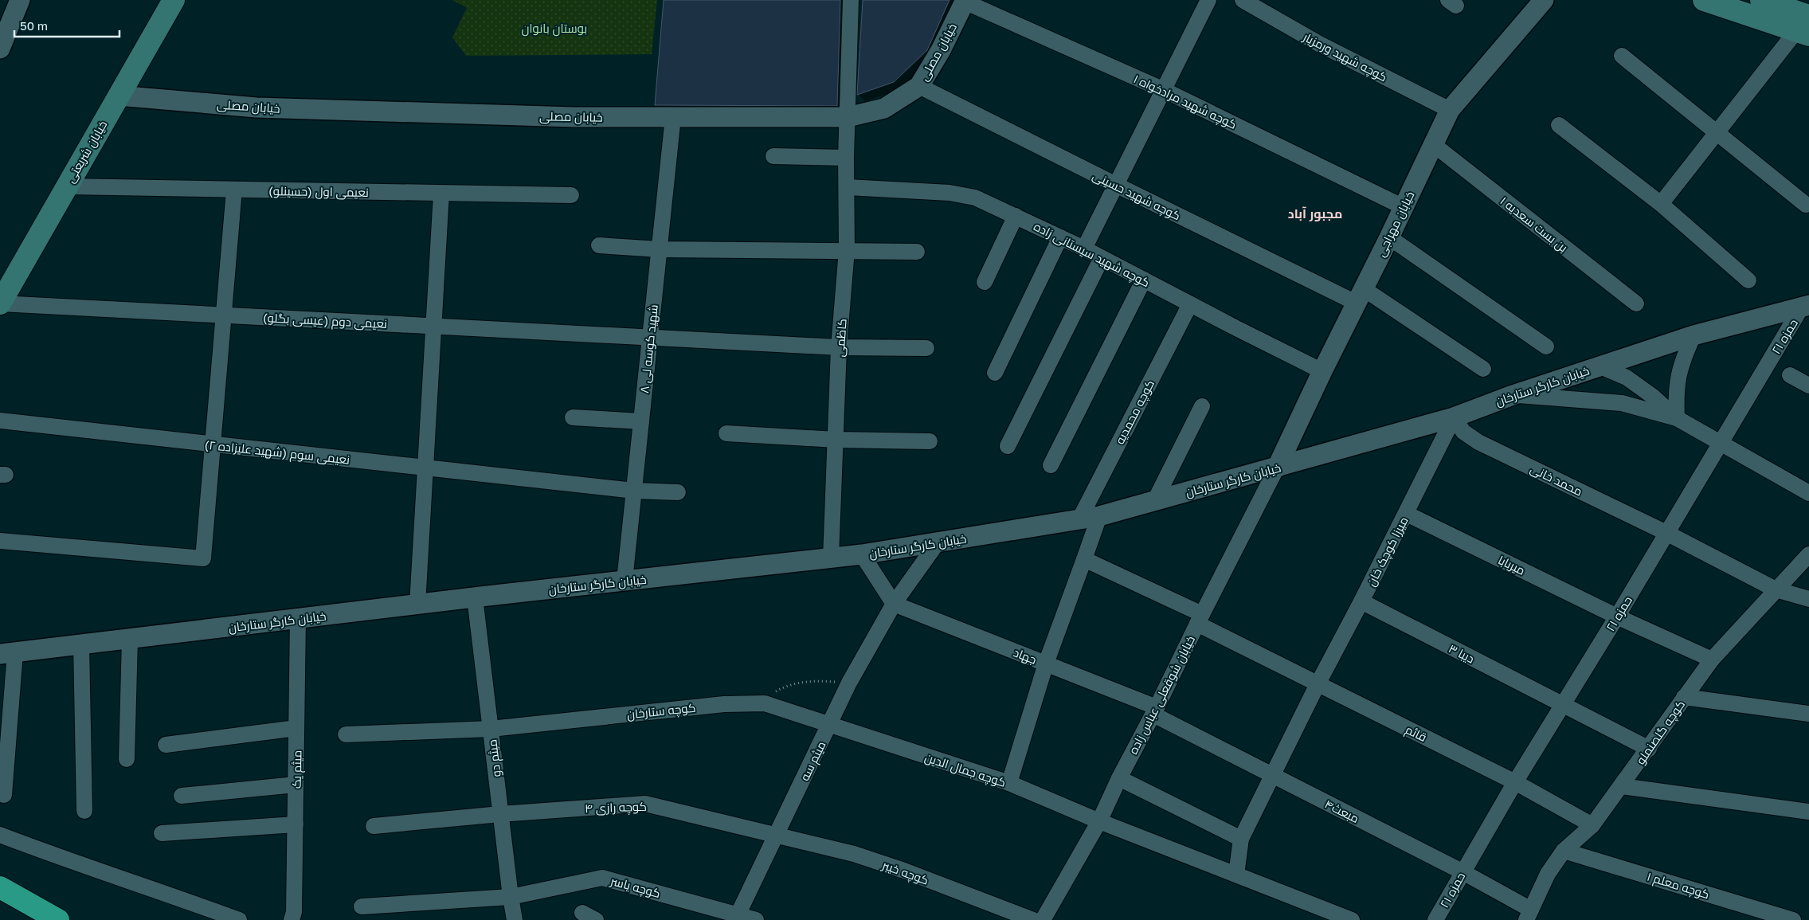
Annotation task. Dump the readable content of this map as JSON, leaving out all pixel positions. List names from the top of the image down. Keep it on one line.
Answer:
{"streets":{"main road":["خیابان شریعتی"],"street":["خیابان مصلی","کوچه شهید ورمزیار","۱ کوچه شهید مرادخواه","نعیمی اول (حسینلو)","کوچه شهید حسینی","خیابان مهراجی","بن بست سعدیه ۱","کوچه شهید سیستانی زاده","نعیمی دوم (عیسی بگلو)","حمزه ۲۱","کاظمی","شهید کوسه لی ۸","خیابان کارگر ستارخان","کوچه محمدیه","نعیمی سوم (شهید علیزاده ۲)","محمد خانی","میرزا کوچک خان","میربابا","دیبا ۳","جهاد","خیابان شوقعلی عباس زاده","کوچه ستارخان","کوچه گلصنملو","قائم","میثم دو","میثم سه","میثم یک","کوچه جمال الدین","کوچه رازی ۴","مبعث۴","کوچه خیبر","کوچه معلم ۱","کوچه یاسر"]},"crossings":[["خیابان مصلی","۱ کوچه شهید مرادخواه"],["خیابان مصلی","خیابان شریعتی"],["خیابان مصلی","کوچه شهید حسینی"],["خیابان مصلی","کاظمی"],["خیابان مصلی","شهید کوسه لی ۸"],["کوچه شهید ورمزیار","خیابان مهراجی"],["۱ کوچه شهید مرادخواه","خیابان مهراجی"],["خیابان شریعتی","نعیمی اول (حسینلو)"],["خیابان شریعتی","نعیمی دوم (عیسی بگلو)"],["کوچه شهید حسینی","خیابان مهراجی"],["خیابان مهراجی","بن بست سعدیه ۱"],["خیابان مهراجی","کوچه شهید سیستانی زاده"],["خیابان مهراجی","خیابان کارگر ستارخان"],["خیابان مهراجی","خیابان شوقعلی عباس زاده"],["کوچه شهید سیستانی زاده","کاظمی"],["کوچه شهید سیستانی زاده","کوچه محمدیه"],["نعیمی دوم (عیسی بگلو)","کاظمی"],["نعیمی دوم (عیسی بگلو)","شهید کوسه لی ۸"],["حمزه ۲۱","خیابان کارگر ستارخان"],["حمزه ۲۱","محمد خانی"],["حمزه ۲۱","میربابا"],["حمزه ۲۱","دیبا ۳"],["حمزه ۲۱","قائم"],["حمزه ۲۱","مبعث۴"],["کاظمی","خیابان کارگر ستارخان"],["شهید کوسه لی ۸","خیابان کارگر ستارخان"],["شهید کوسه لی ۸","نعیمی سوم (شهید علیزاده ۲)"],["خیابان کارگر ستارخان","کوچه محمدیه"],["خیابان کارگر ستارخان","محمد خانی"],["خیابان کارگر ستارخان","میرزا کوچک خان"],["خیابان کارگر ستارخان","خیابان شوقعلی عباس زاده"],["خیابان کارگر ستارخان","میثم دو"],["خیابان کارگر ستارخان","میثم سه"],["خیابان کارگر ستارخان","میثم یک"],["محمد خانی","میرزا کوچک خان"],["محمد خانی","کوچه گلصنملو"],["میرزا کوچک خان","میربابا"],["میرزا کوچک خان","دیبا ۳"],["میرزا کوچک خان","قائم"],["میرزا کوچک خان","کوچه جمال الدین"],["میرزا کوچک خان","مبعث۴"],["میربابا","کوچه گلصنملو"],["دیبا ۳","کوچه گلصنملو"],["جهاد","خیابان شوقعلی عباس زاده"],["جهاد","میثم سه"],["جهاد","مبعث۴"],["خیابان شوقعلی عباس زاده","قائم"],["خیابان شوقعلی عباس زاده","کوچه جمال الدین"],["خیابان شوقعلی عباس زاده","مبعث۴"],["خیابان شوقعلی عباس زاده","کوچه خیبر"],["کوچه ستارخان","میثم دو"],["کوچه ستارخان","میثم سه"],["کوچه ستارخان","کوچه جمال الدین"],["کوچه گلصنملو","قائم"],["کوچه گلصنملو","مبعث۴"],["کوچه گلصنملو","کوچه معلم ۱"],["میثم دو","کوچه رازی ۴"],["میثم دو","کوچه یاسر"],["میثم سه","کوچه جمال الدین"],["میثم سه","کوچه رازی ۴"],["میثم سه","کوچه خیبر"],["میثم سه","کوچه یاسر"],["کوچه رازی ۴","کوچه خیبر"]],"districts":["مجبور آباد"],"parks":["بوستان بانوان"],"scale_bar":"50 m"}
